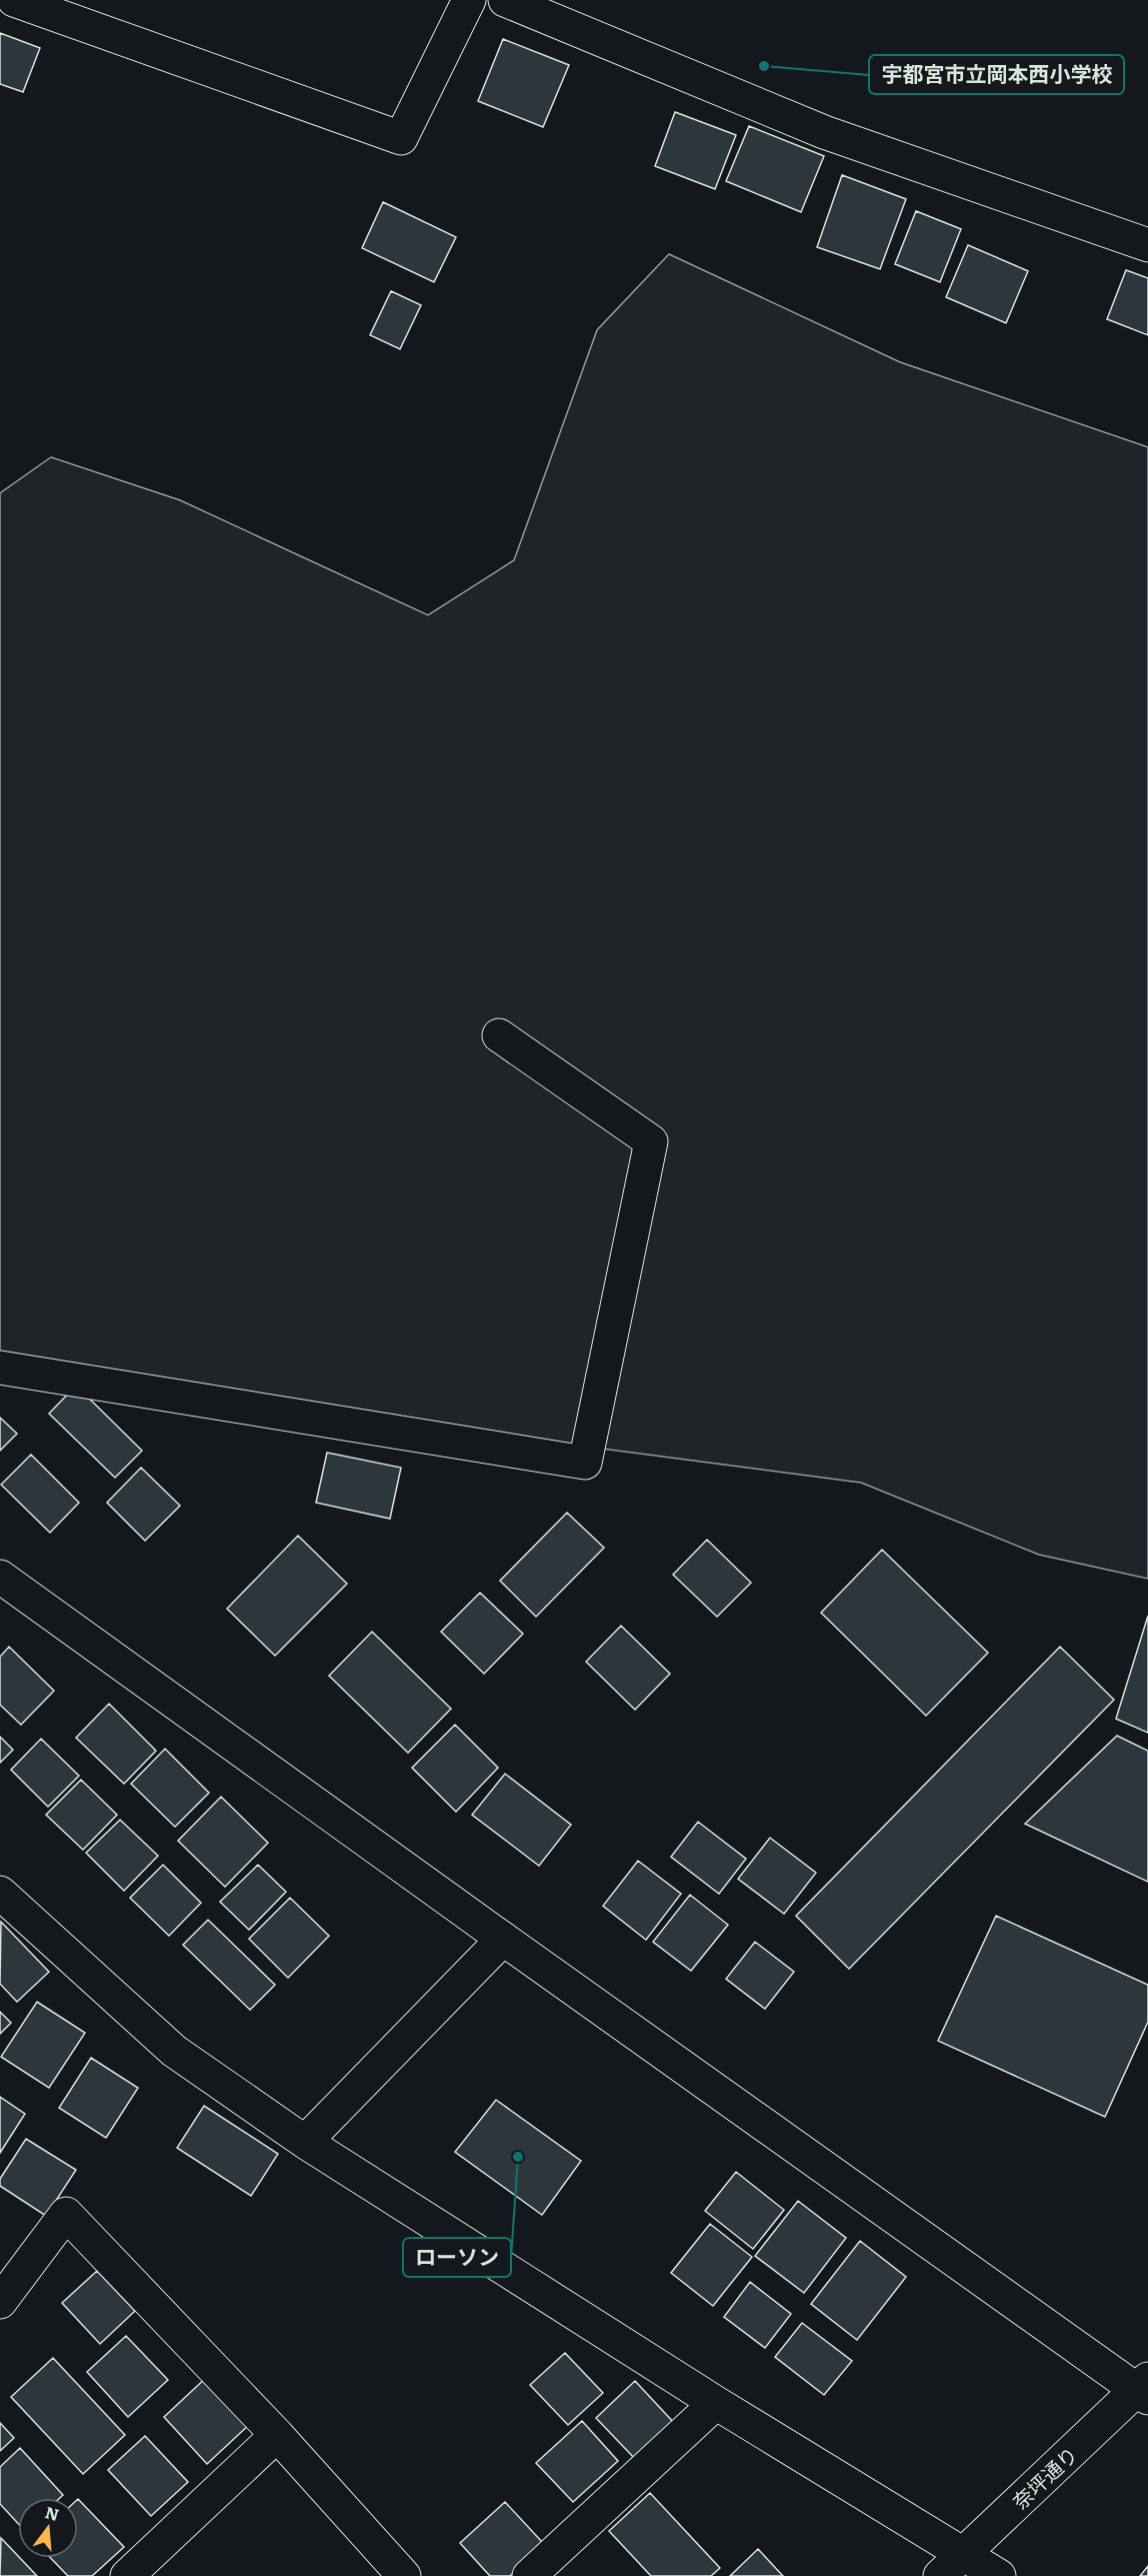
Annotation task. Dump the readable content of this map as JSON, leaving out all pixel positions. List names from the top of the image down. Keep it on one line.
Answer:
{"streets":{"street":["奈坪通り"]},"places":["宇都宮市立岡本西小学校","ローソン"],"north":"top"}
